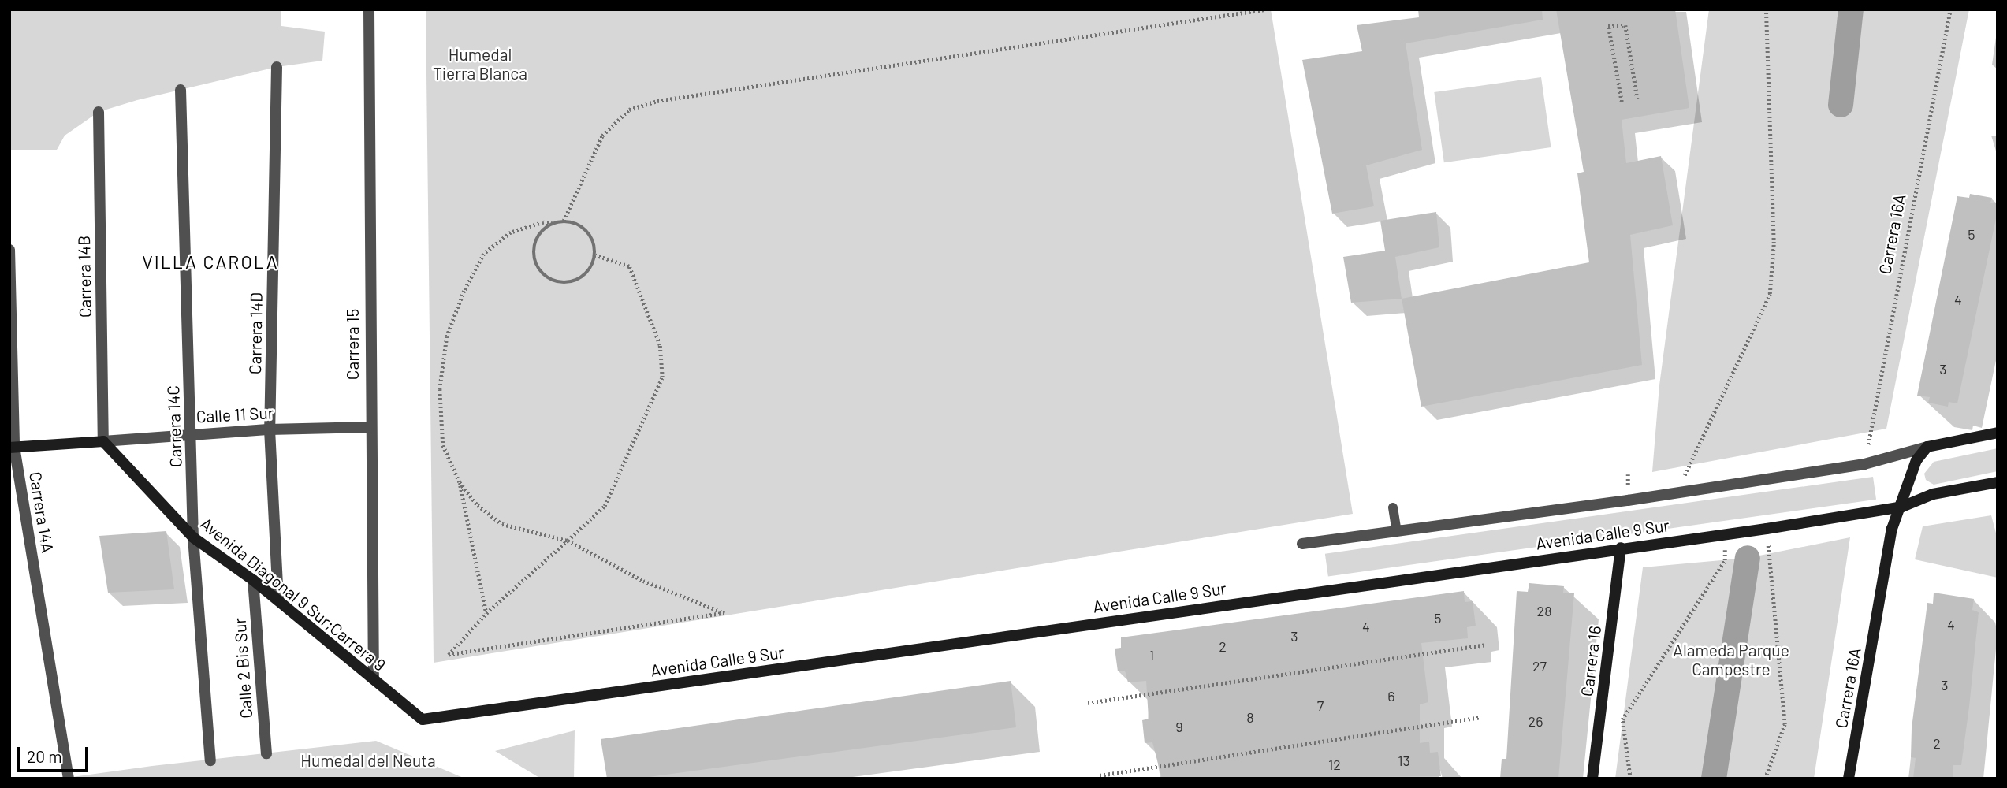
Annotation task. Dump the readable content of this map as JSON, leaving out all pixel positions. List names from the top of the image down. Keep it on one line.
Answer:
{"streets":{"street":["Carrera 16A","Carrera 14B","Carrera 14D","Carrera 15","Calle 11 Sur","Carrera 14C","Carrera 14A","Avenida Calle 9 Sur","Avenida Diagonal 9 Sur;Carrera 9","Carrera 16","Calle 2 Bis Sur"]},"crossings":[["Carrera 16A","Avenida Calle 9 Sur"],["Carrera 14B","Calle 11 Sur"],["Carrera 14B","Avenida Diagonal 9 Sur;Carrera 9"],["Carrera 14D","Calle 11 Sur"],["Carrera 14D","Avenida Diagonal 9 Sur;Carrera 9"],["Carrera 15","Calle 11 Sur"],["Carrera 15","Avenida Diagonal 9 Sur;Carrera 9"],["Calle 11 Sur","Carrera 14C"],["Calle 11 Sur","Avenida Diagonal 9 Sur;Carrera 9"],["Carrera 14C","Avenida Diagonal 9 Sur;Carrera 9"],["Avenida Calle 9 Sur","Avenida Diagonal 9 Sur;Carrera 9"],["Avenida Calle 9 Sur","Carrera 16"],["Avenida Diagonal 9 Sur;Carrera 9","Calle 2 Bis Sur"]],"districts":["VILLA CAROLA"],"parks":["Humedal Tierra Blanca","Alameda Parque Campestre","Humedal del Neuta"],"house_numbers":["5","4","3","28","5","4","4","3","2","1","27","3","6","7","8","26","9","2","13","12"],"scale_bar":"20 m"}
